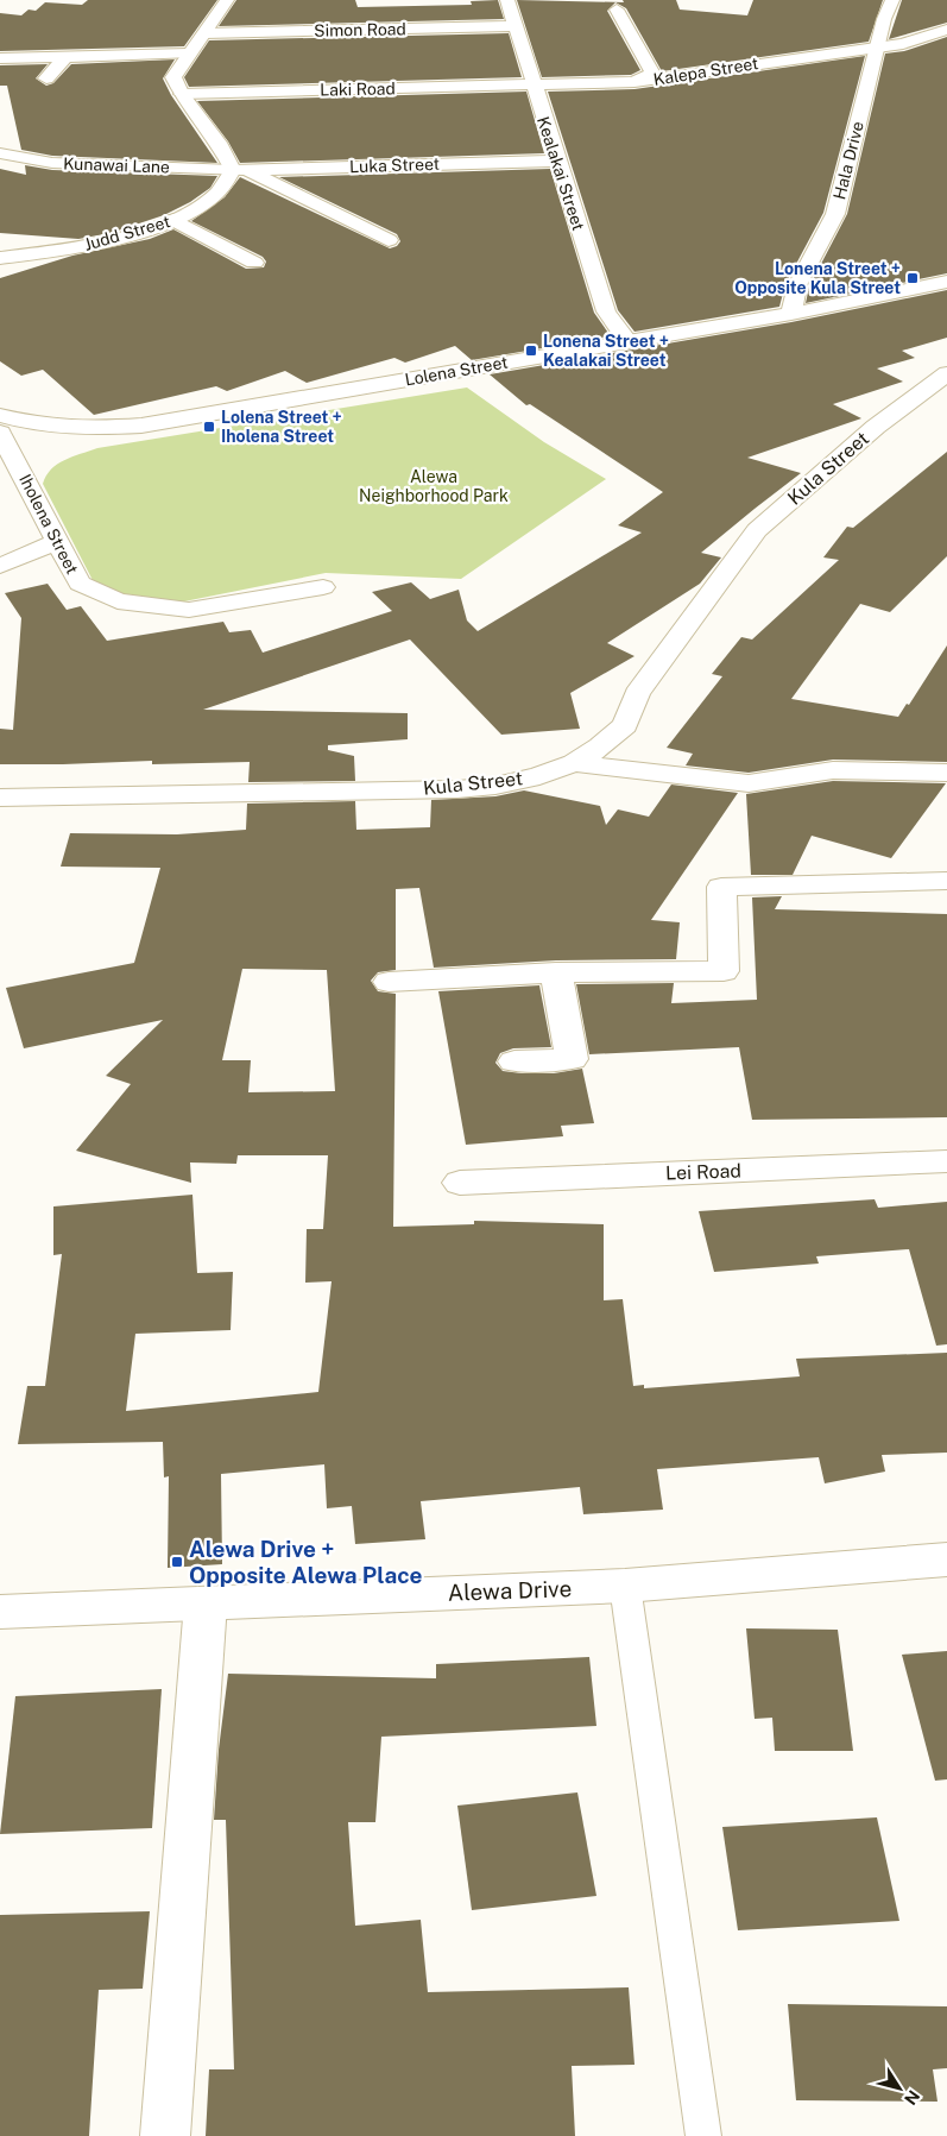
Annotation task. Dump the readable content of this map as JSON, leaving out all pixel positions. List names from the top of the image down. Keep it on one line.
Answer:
{"streets":{"street":["Simon Road","Kalepa Street","Laki Road","Hala Drive","Kunawai Lane","Luka Street","Kealakai Street","Judd Street","Lolena Street","Kula Street","Iholena Street","Lei Road","Alewa Drive"]},"crossings":[["Simon Road","Kealakai Street"],["Kalepa Street","Laki Road"],["Kalepa Street","Hala Drive"],["Kalepa Street","Kealakai Street"],["Laki Road","Kealakai Street"],["Hala Drive","Lolena Street"],["Kunawai Lane","Luka Street"],["Kunawai Lane","Judd Street"],["Luka Street","Kealakai Street"],["Luka Street","Judd Street"],["Kealakai Street","Lolena Street"]],"parks":["Alewa Neighborhood Park"],"places":{"transit":["Lonena Street + Opposite Kula Street","Lonena Street + Kealakai Street","Lolena Street + Iholena Street","Alewa Drive + Opposite Alewa Place"]},"north":"bottom right"}
